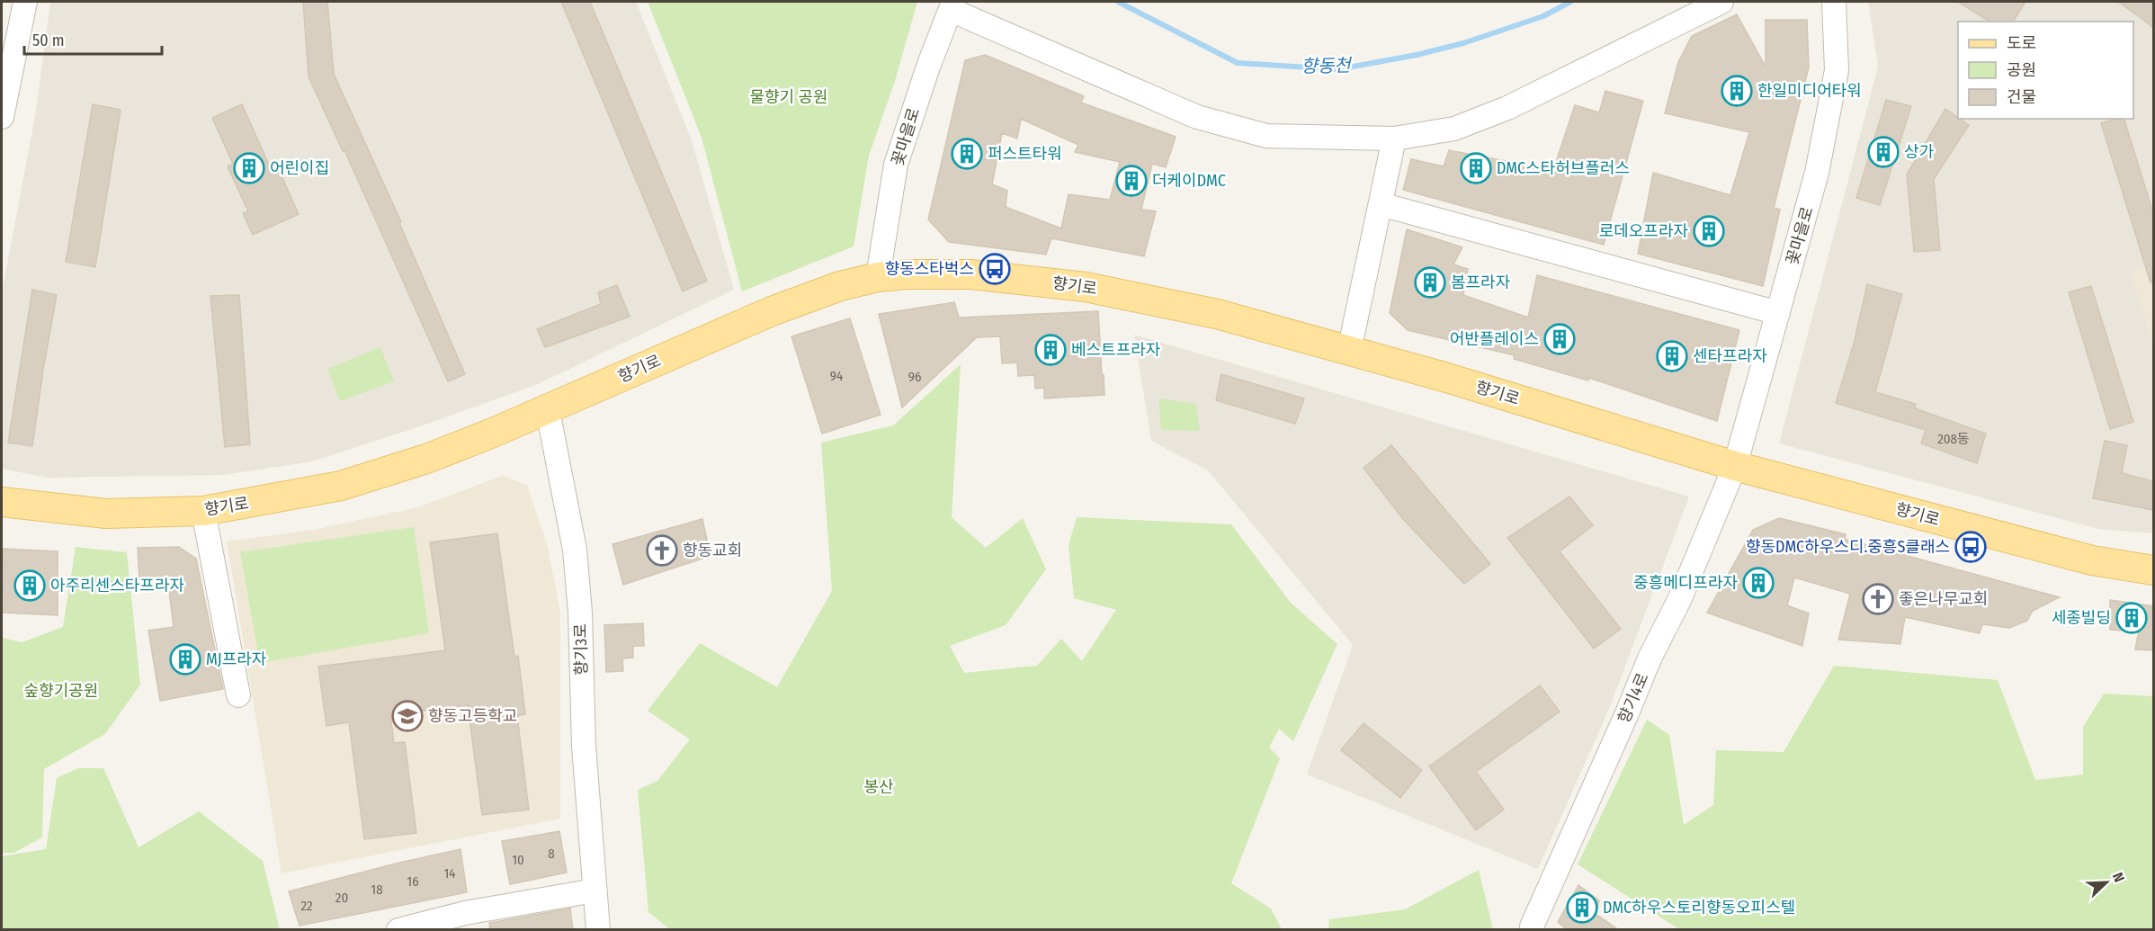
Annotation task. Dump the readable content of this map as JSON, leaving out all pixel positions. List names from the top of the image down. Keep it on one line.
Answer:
{"streets":{"main road":["향기로"],"street":["꽃마을로","향기3로","향기4로"]},"crossings":[["꽃마을로","향기로"],["꽃마을로","향기4로"],["향기로","향기3로"],["향기로","향기4로"]],"water":["향동천"],"parks":["물향기 공원","숲향기공원","봉산"],"places":{"building":["한일미디어타워","상가","퍼스트타워","어린이집","DMC스타허브플러스","더케이DMC","로데오프라자","봄프라자","어반플레이스","베스트프라자","센타프라자","중흥메디프라자","아주리센스타프라자","세종빌딩","MJ프라자","DMC하우스토리향동오피스텔"],"bus stop":["향동스타벅스","향동DMC하우스디.중흥S클래스"],"church":["향동교회","좋은나무교회"],"school or university":["향동고등학교"]},"house_numbers":["94","96","208동","8","10","14","16","18","20","22"],"legend":["도로","공원","건물"],"scale_bar":"50 m","north":"top right"}
